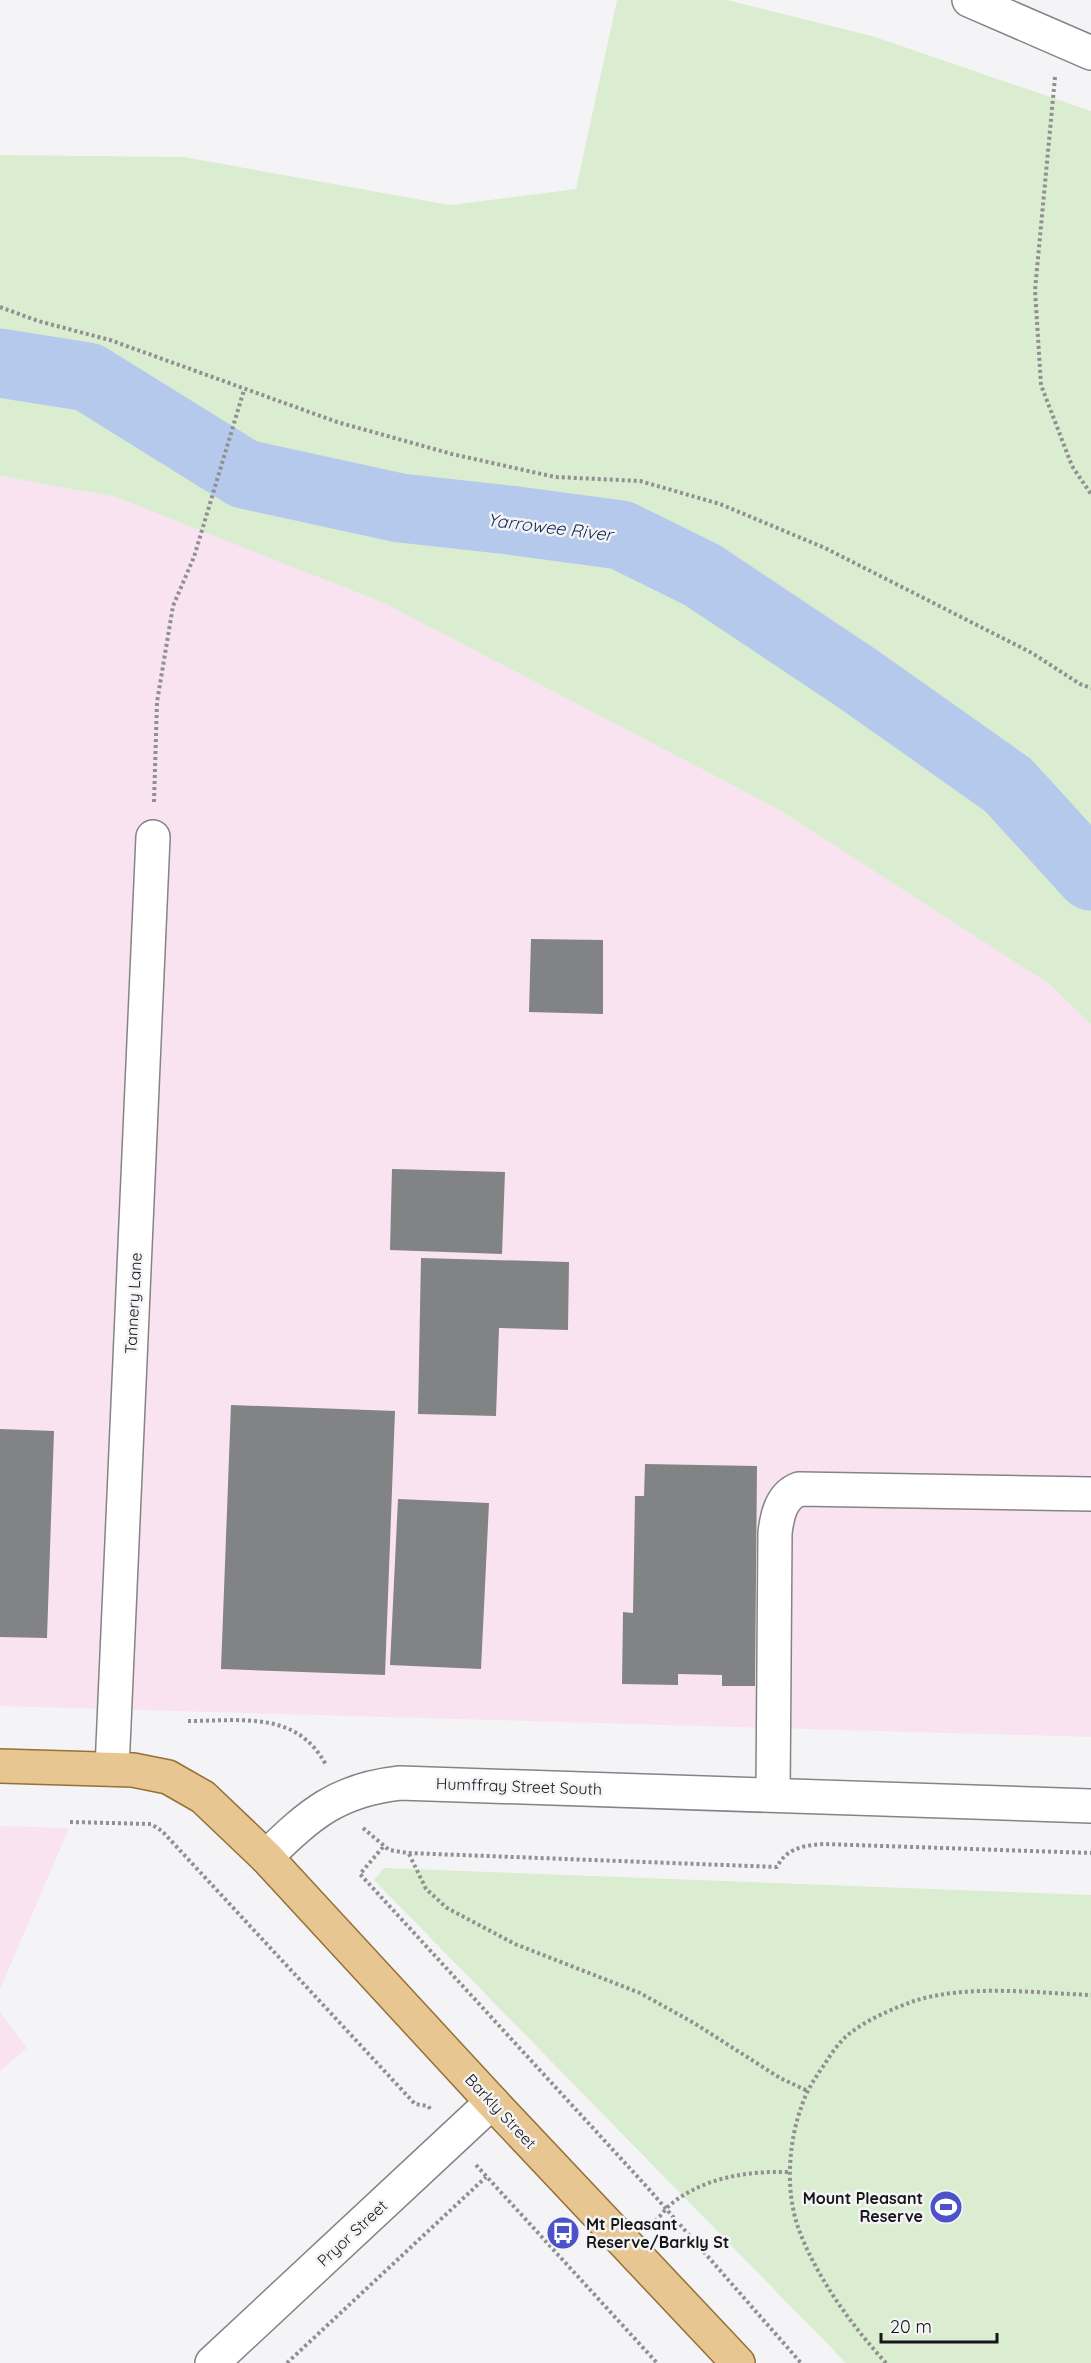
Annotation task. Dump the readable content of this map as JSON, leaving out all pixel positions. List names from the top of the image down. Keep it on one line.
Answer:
{"streets":{"main road":["Barkly Street"],"street":["Tannery Lane","Humffray Street South","Pryor Street"]},"crossings":[["Humffray Street South","Barkly Street"],["Barkly Street","Pryor Street"]],"water":["Yarrowee River"],"places":{"sports":["Mount Pleasant Reserve"],"bus stop":["Mt Pleasant Reserve/Barkly St"]},"scale_bar":"20 m"}
